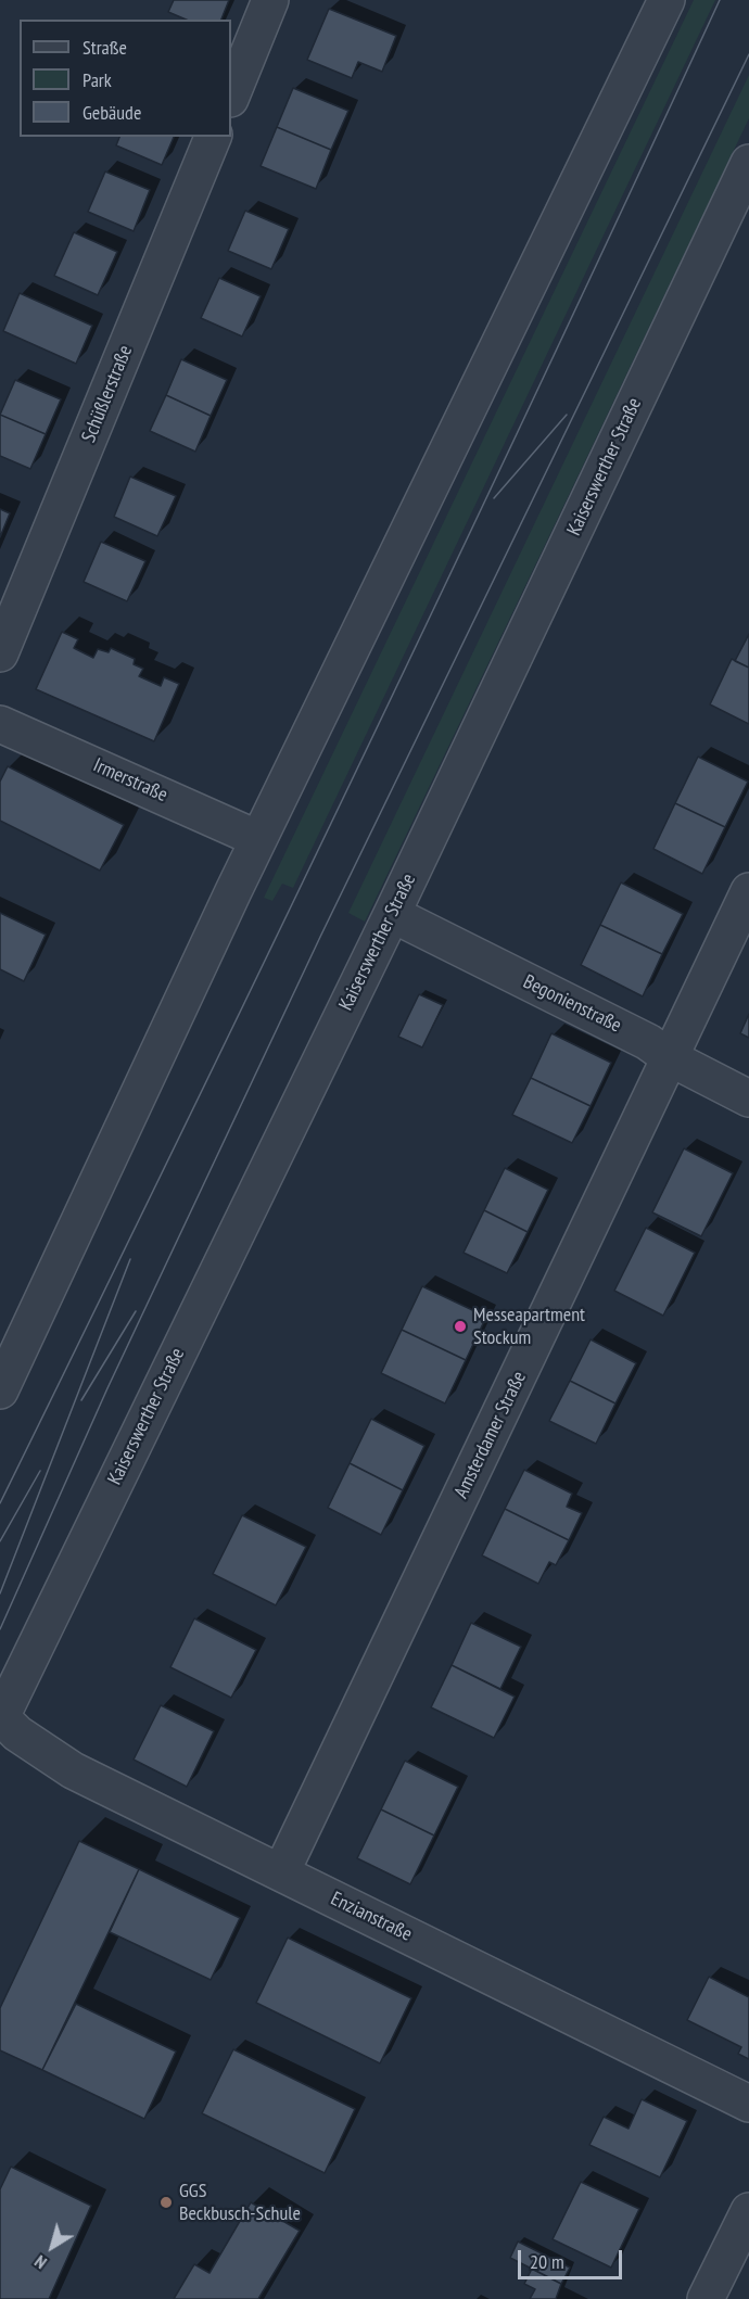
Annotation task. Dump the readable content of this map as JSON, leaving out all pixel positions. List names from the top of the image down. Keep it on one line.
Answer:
{"streets":{"street":["Schüßlerstraße","Kaiserswerther Straße","Irmerstraße","Begonienstraße","Amsterdamer Straße","Enzianstraße"]},"crossings":[["Kaiserswerther Straße","Begonienstraße"],["Kaiserswerther Straße","Enzianstraße"],["Begonienstraße","Amsterdamer Straße"],["Amsterdamer Straße","Enzianstraße"]],"places":["Messeapartment Stockum","GGS Beckbusch-Schule"],"legend":["Straße","Park","Gebäude"],"scale_bar":"20 m","north":"bottom left"}
